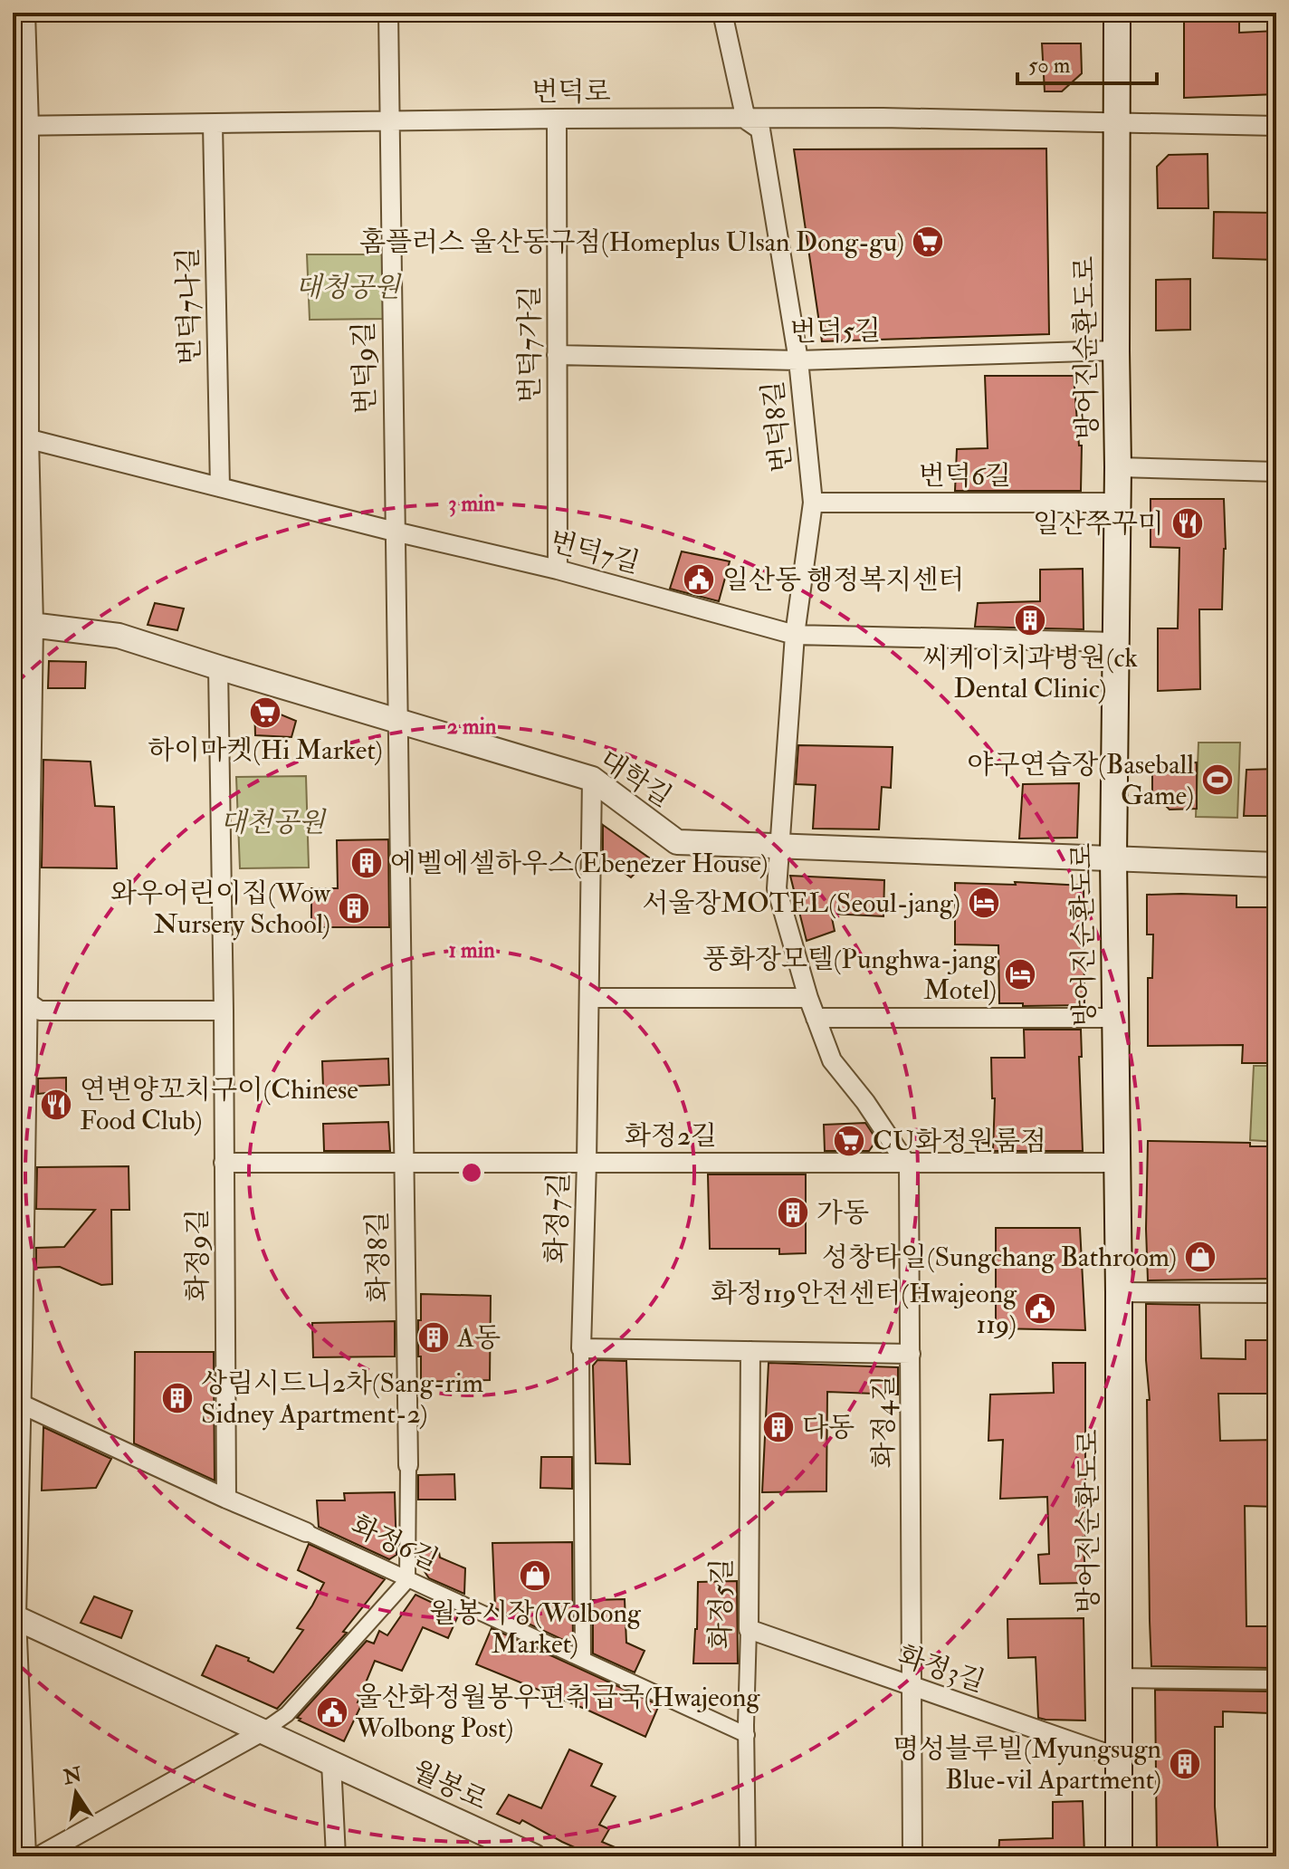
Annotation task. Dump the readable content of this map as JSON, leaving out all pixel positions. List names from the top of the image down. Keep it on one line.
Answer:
{"streets":{"main road":["방어진순환도로"],"street":["번덕로","번덕7나길","번덕5길","번덕7가길","번덕9길","번덕8길","번덕6길","번덕7길","대학길","화정2길","화정7길","화정9길","화정8길","화정4길","화정6길","화정5길","화정3길","월봉로"]},"crossings":[["번덕로","번덕7나길"],["번덕로","번덕7가길"],["번덕로","방어진순환도로"],["번덕로","번덕9길"],["번덕로","번덕8길"],["번덕7나길","번덕7길"],["번덕5길","번덕7가길"],["번덕5길","방어진순환도로"],["번덕5길","번덕8길"],["번덕7가길","번덕7길"],["방어진순환도로","번덕6길"],["방어진순환도로","번덕7길"],["방어진순환도로","대학길"],["방어진순환도로","화정2길"],["방어진순환도로","화정3길"],["번덕9길","번덕7길"],["번덕9길","대학길"],["번덕9길","화정8길"],["번덕8길","번덕6길"],["번덕8길","번덕7길"],["번덕8길","대학길"],["번덕8길","화정4길"],["대학길","화정7길"],["대학길","화정9길"],["대학길","화정8길"],["대학길","화정4길"],["화정2길","화정7길"],["화정2길","화정9길"],["화정2길","화정8길"],["화정2길","화정4길"],["화정7길","화정6길"],["화정9길","화정6길"],["화정8길","화정6길"],["화정4길","화정3길"],["화정6길","화정5길"],["화정5길","화정3길"]],"parks":["대청공원","대천공원"],"places":{"supermarket":["홈플러스 울산동구점(Homeplus Ulsan Dong-gu)","하이마켓(Hi Market)","CU화정원룸점"],"restaurant":["일산쭈꾸미","연변양꼬치구이(Chinese Food Club)"],"public building":["일산동 행정복지센터","화정119안전센터(Hwajeong 119)","울산화정월봉우편취급국(Hwajeong Wolbong Post)"],"building":["씨케이치과병원(ck Dental Clinic)","에벨에셀하우스(Ebenezer House)","와우어린이집(Wow Nursery School)","가동","A동","상림시드니2차(Sang-rim Sidney Apartment-2)","다동","명성블루빌(Myungsugn Blue-vil Apartment)"],"sports":["야구연습장(Baseball Game)"],"hotel":["서울장MOTEL(Seoul-jang)","풍화장모텔(Punghwa-jang Motel)"],"shop":["성창타일(Sungchang Bathroom)","월봉시장(Wolbong Market)"]},"scale_bar":"50 m","north":"top","rings":["3 min","2 min","1 min"]}
